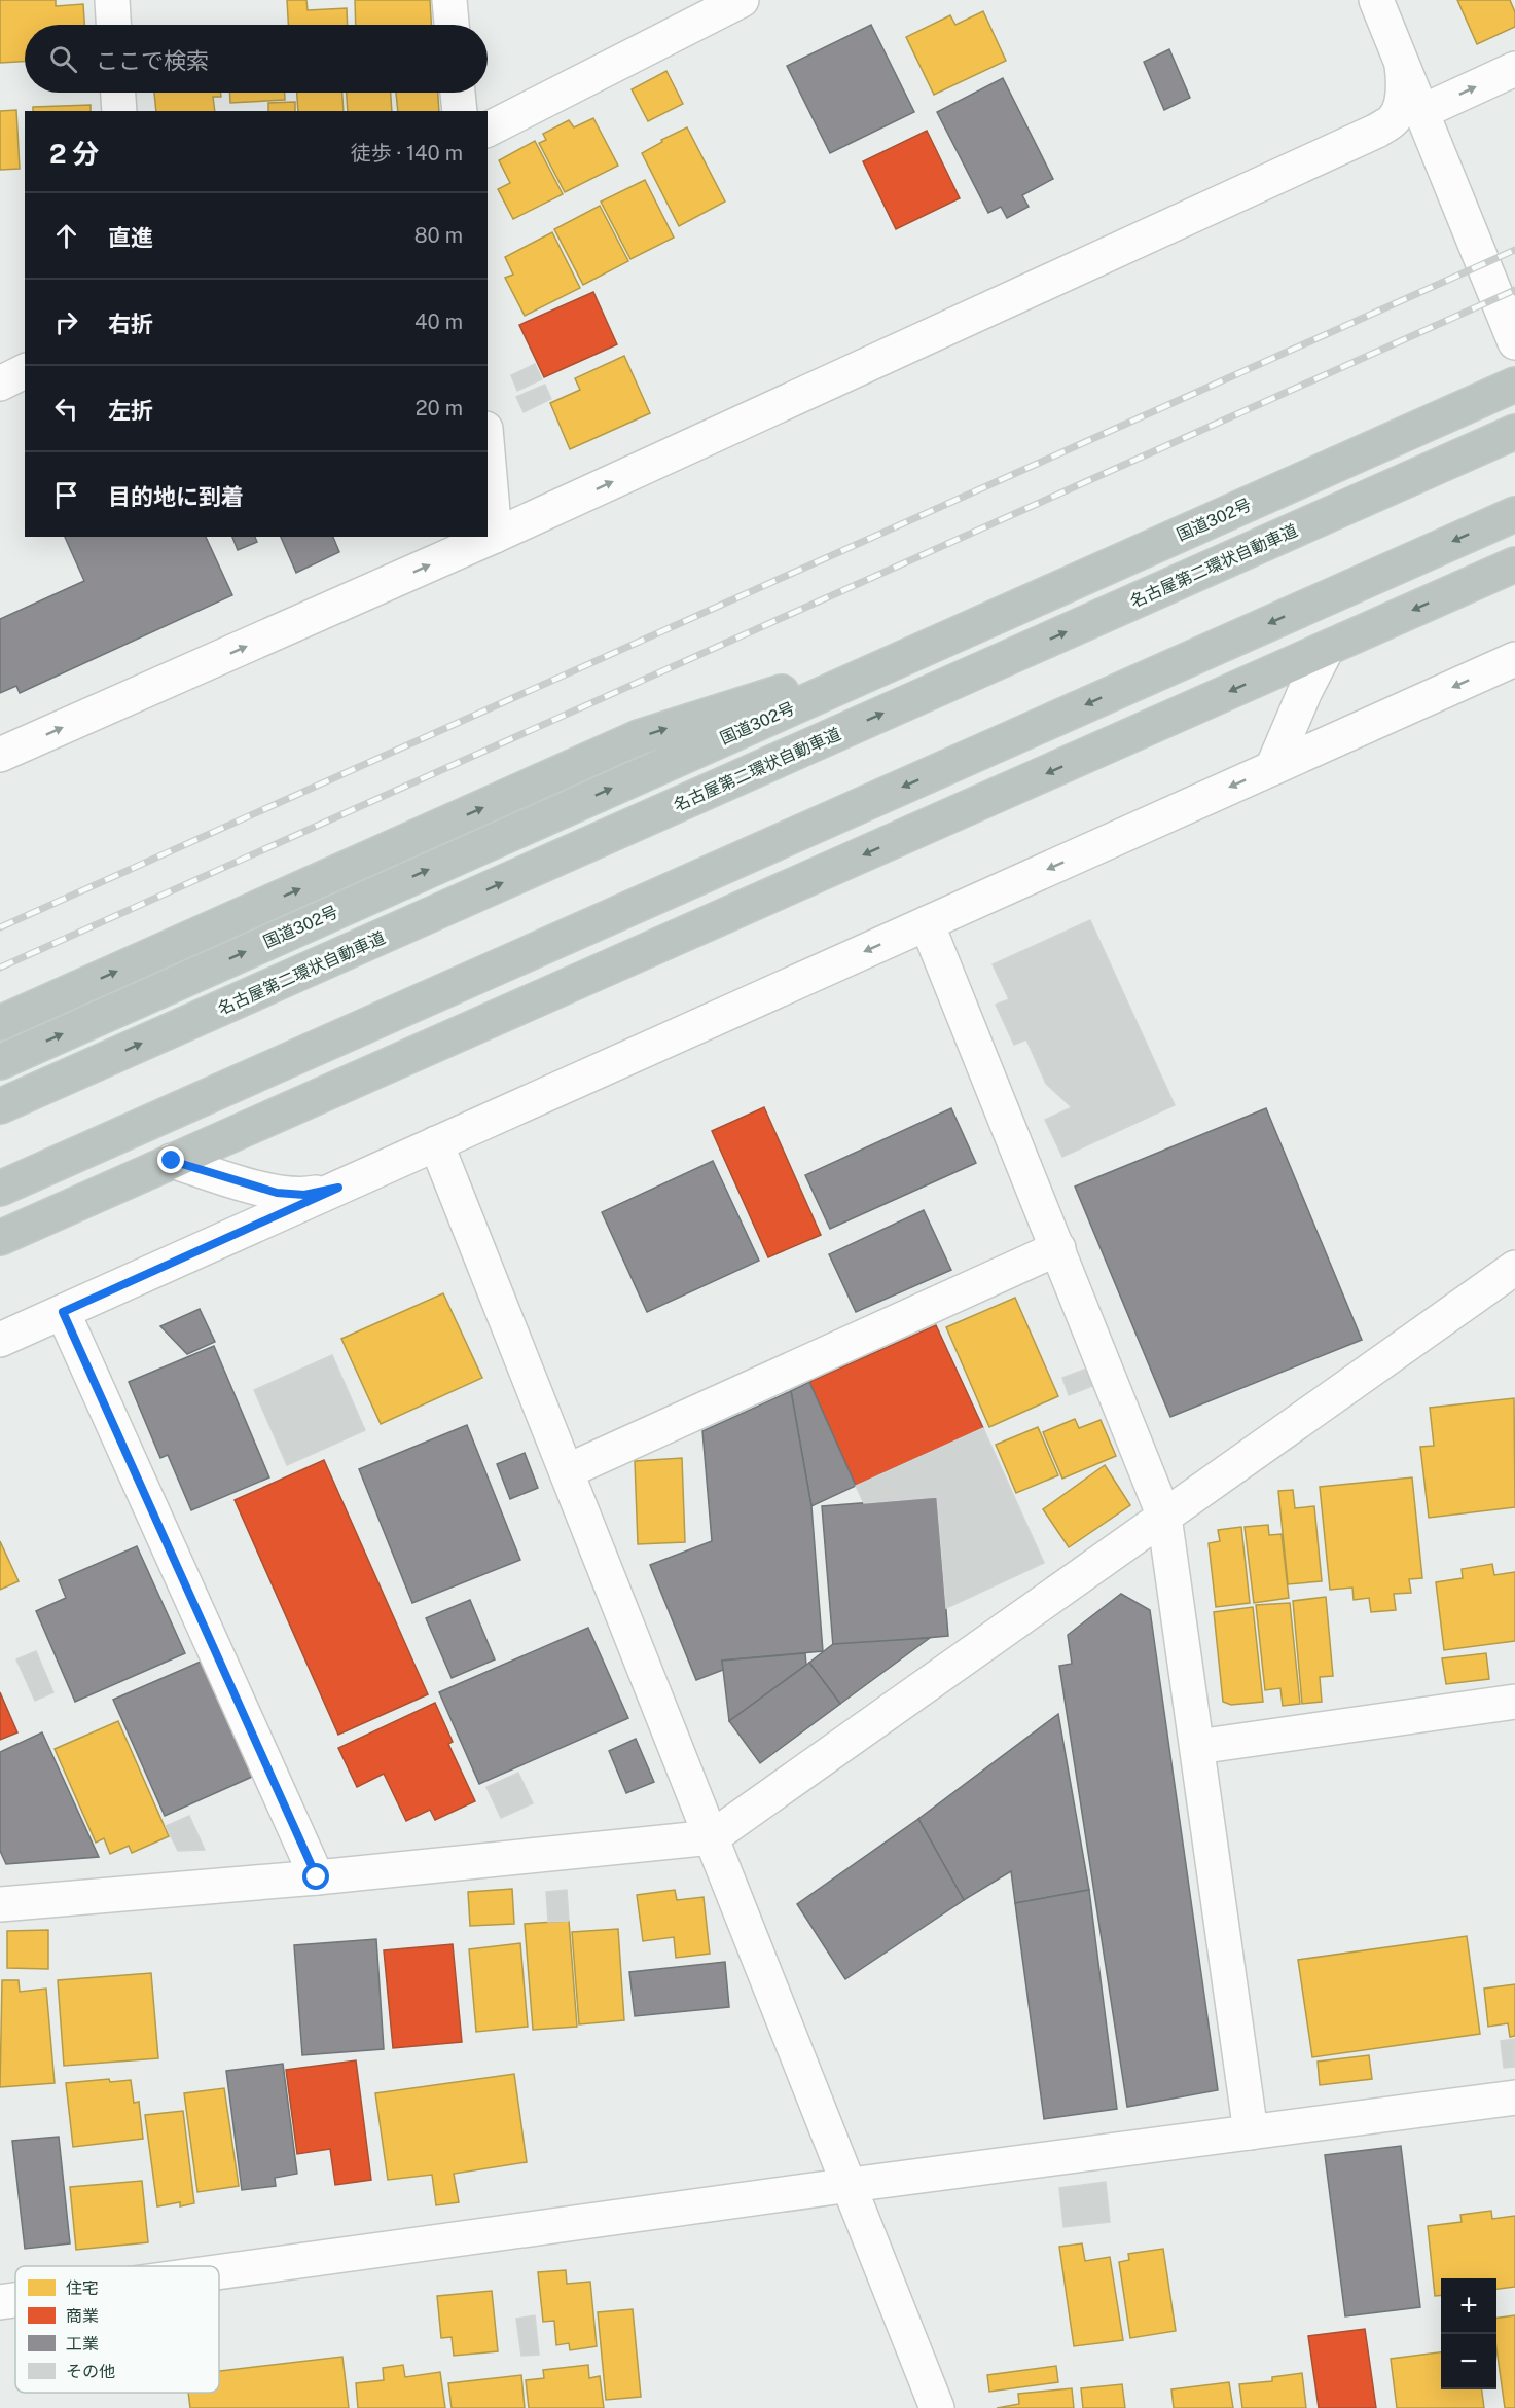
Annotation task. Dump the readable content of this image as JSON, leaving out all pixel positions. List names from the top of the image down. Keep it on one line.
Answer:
{"streets":{"highway":["国道302号","名古屋第二環状自動車道"]},"legend":["住宅","商業","工業","その他"],"page":{"search":"ここで検索","heading":["2 分","徒歩 · 140 m"],"list":[["直進","80 m"],["右折","40 m"],["左折","20 m"],"目的地に到着"],"map_buttons":["+","−"]}}
